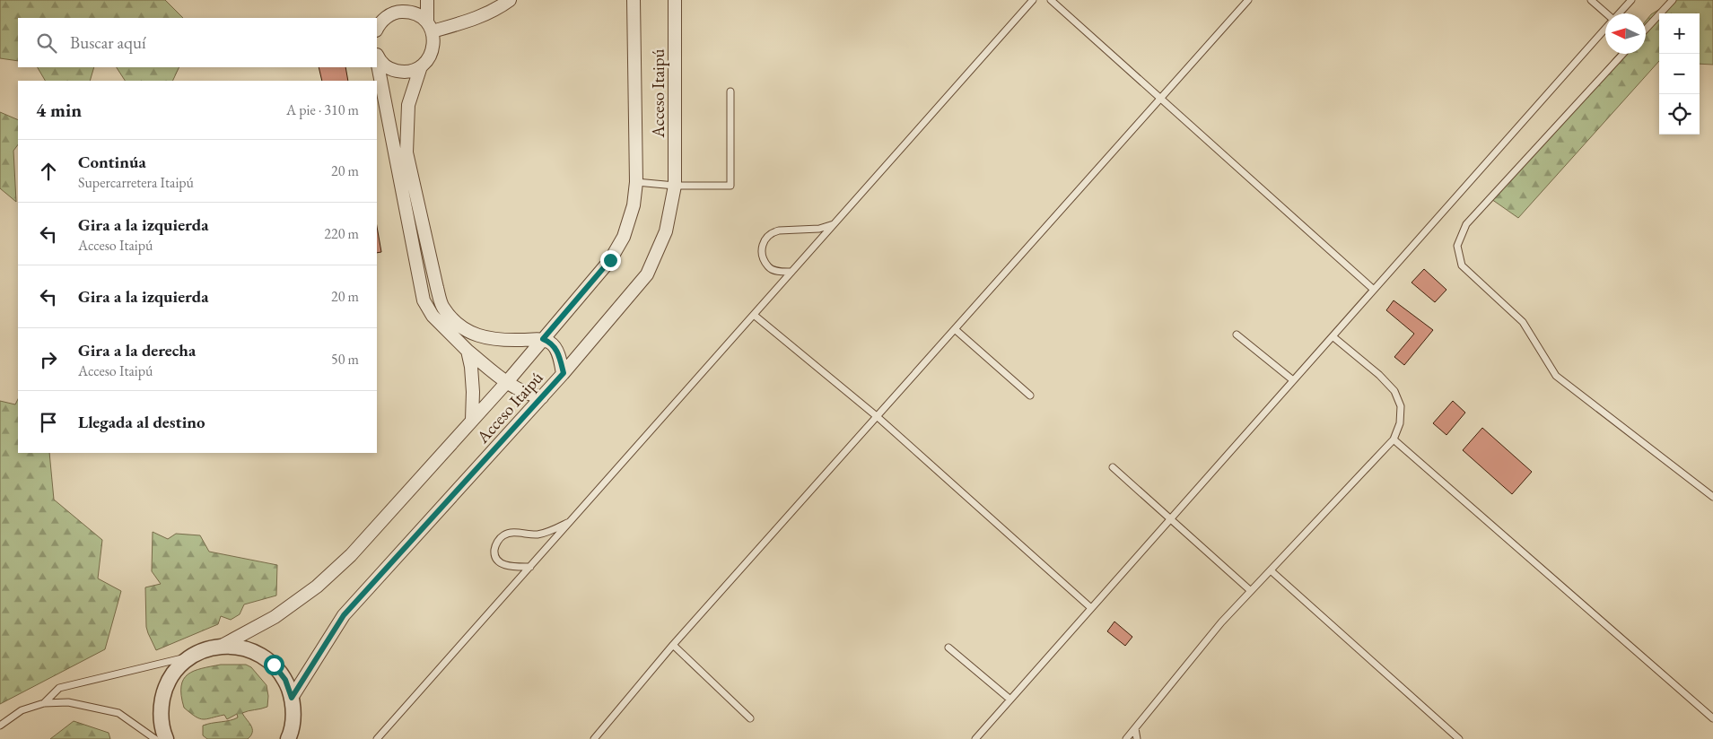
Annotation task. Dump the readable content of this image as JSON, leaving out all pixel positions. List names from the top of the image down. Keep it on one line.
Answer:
{"streets":{"street":["Acceso Itaipú"]},"north":"left","page":{"map_buttons":["+","−"],"search":"Buscar aquí","heading":["4 min","A pie · 310 m"],"list":[["Continúa","Supercarretera Itaipú","20 m"],["Gira a la izquierda","Acceso Itaipú","220 m"],["Gira a la izquierda","20 m"],["Gira a la derecha","Acceso Itaipú","50 m"],"Llegada al destino"]}}
